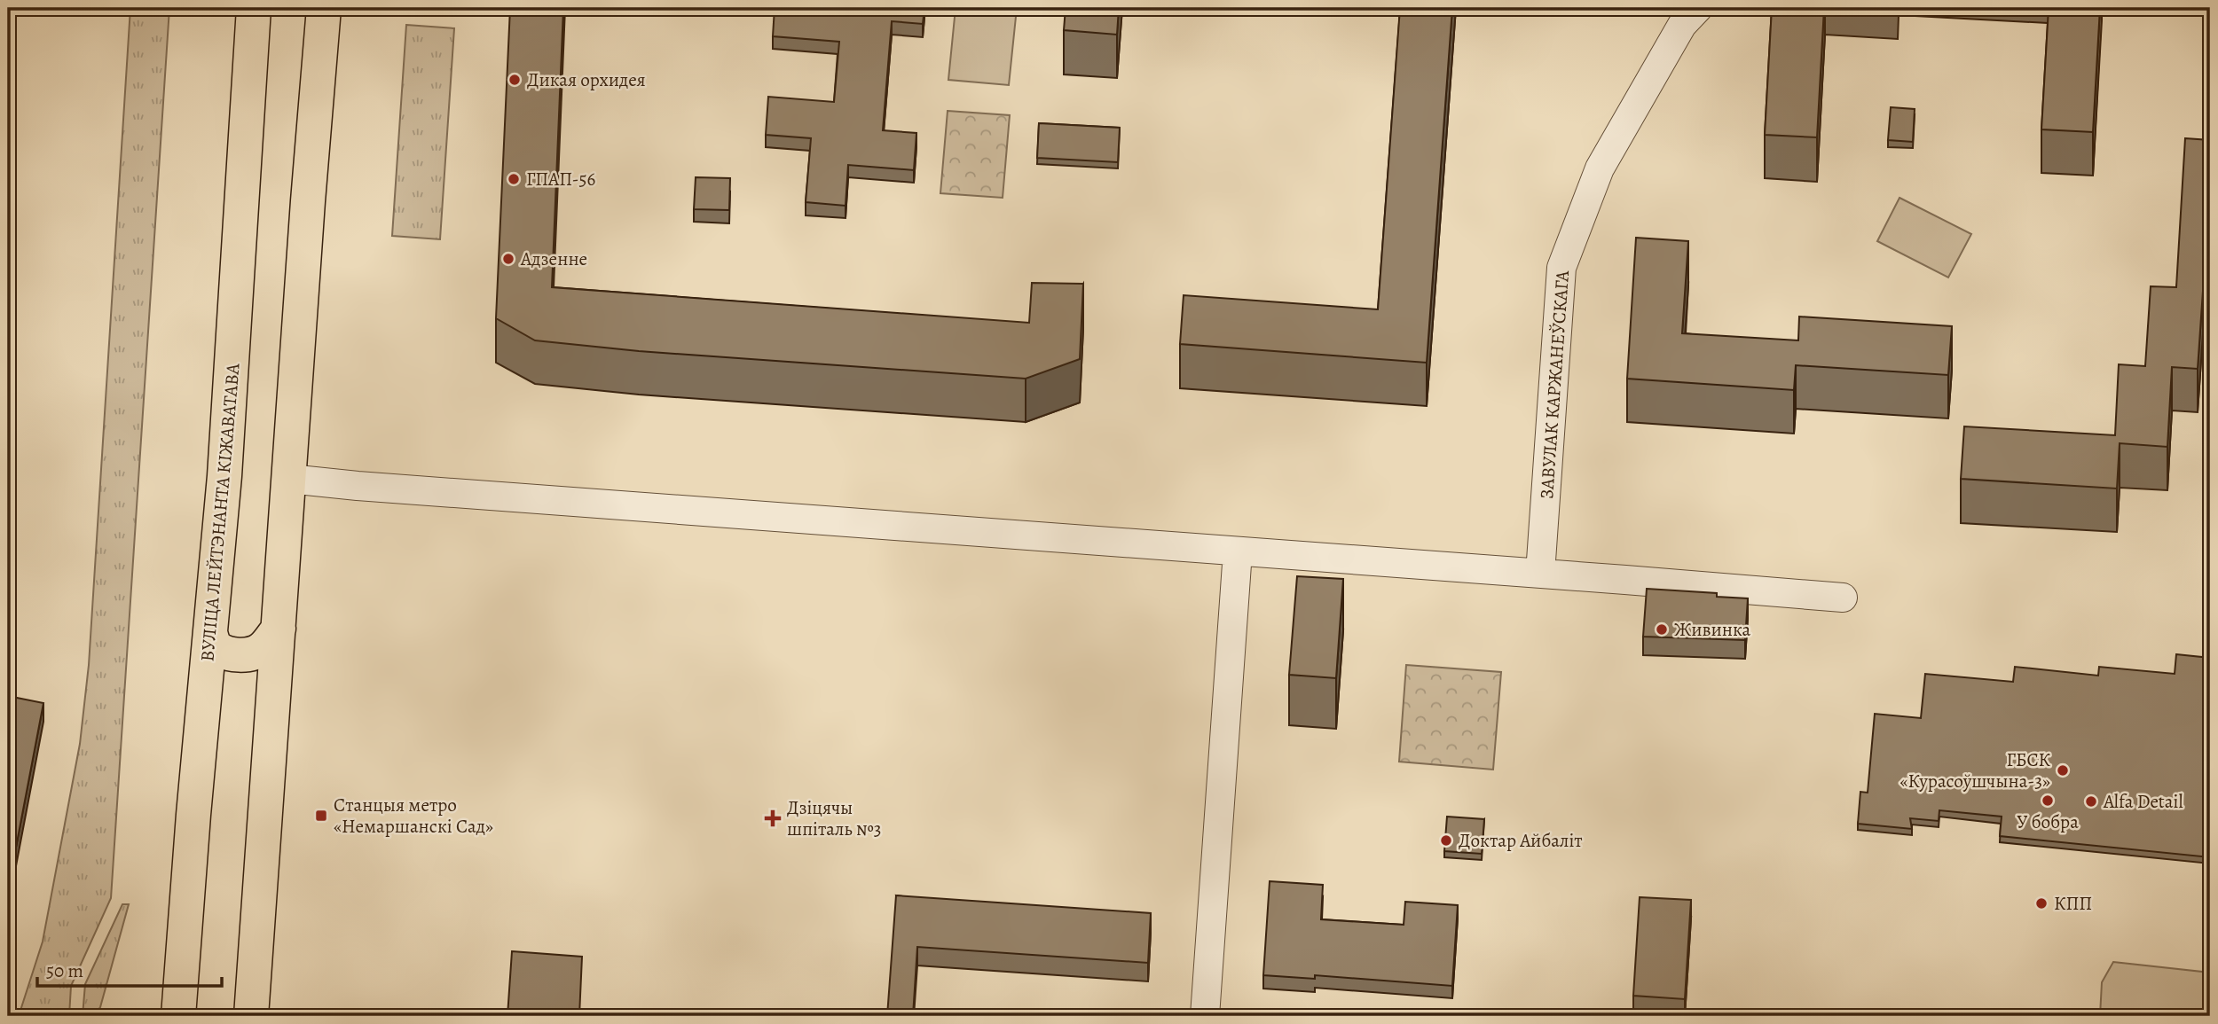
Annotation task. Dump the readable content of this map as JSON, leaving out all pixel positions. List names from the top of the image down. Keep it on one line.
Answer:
{"streets":{"main road":["ВУЛІЦА ЛЕЙТЭНАНТА КІЖАВАТАВА"],"street":["ЗАВУЛАК КАРЖАНЕЎСКАГА"]},"places":{"other":["Дикая орхидея","ГПАП-56","Адзенне","Живинка","ГБСК «Курасоўшчына-3»","У бобра","Alfa Detail","Доктар Айбаліт","КПП"],"transit":["Станцыя метро «Немаршанскі Сад»"],"health":["Дзіцячы шпіталь №3"]},"scale_bar":"50 m"}
